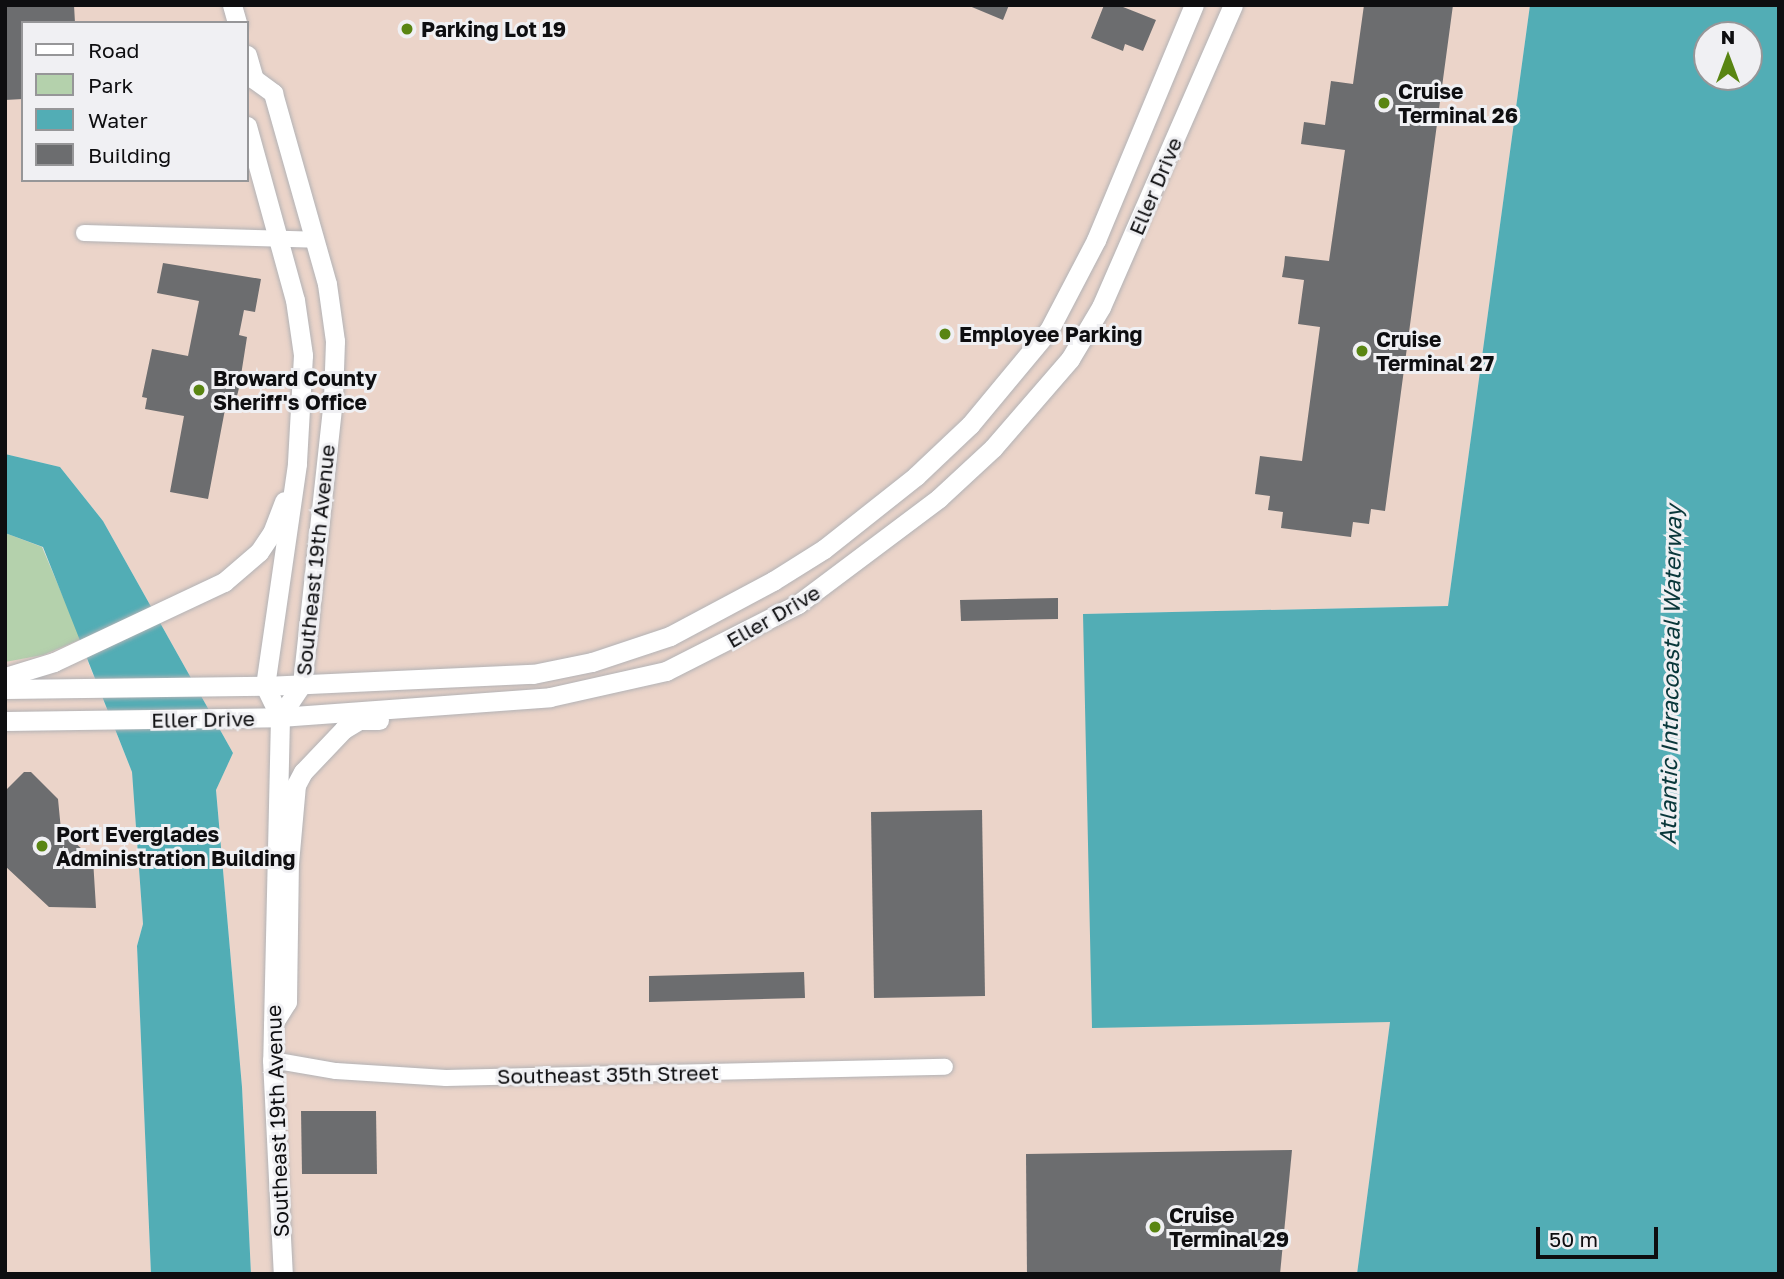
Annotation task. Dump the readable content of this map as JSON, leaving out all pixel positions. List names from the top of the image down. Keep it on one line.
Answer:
{"streets":{"street":["Eller Drive","Southeast 19th Avenue","Southeast 35th Street"]},"crossings":[["Eller Drive","Southeast 19th Avenue"],["Southeast 19th Avenue","Southeast 35th Street"]],"water":["Atlantic Intracoastal Waterway"],"places":["Parking Lot 19","Cruise Terminal 26","Employee Parking","Cruise Terminal 27","Broward County Sheriff's Office","Port Everglades Administration Building","Cruise Terminal 29"],"legend":["Road","Park","Water","Building"],"scale_bar":"50 m","north":"top"}
